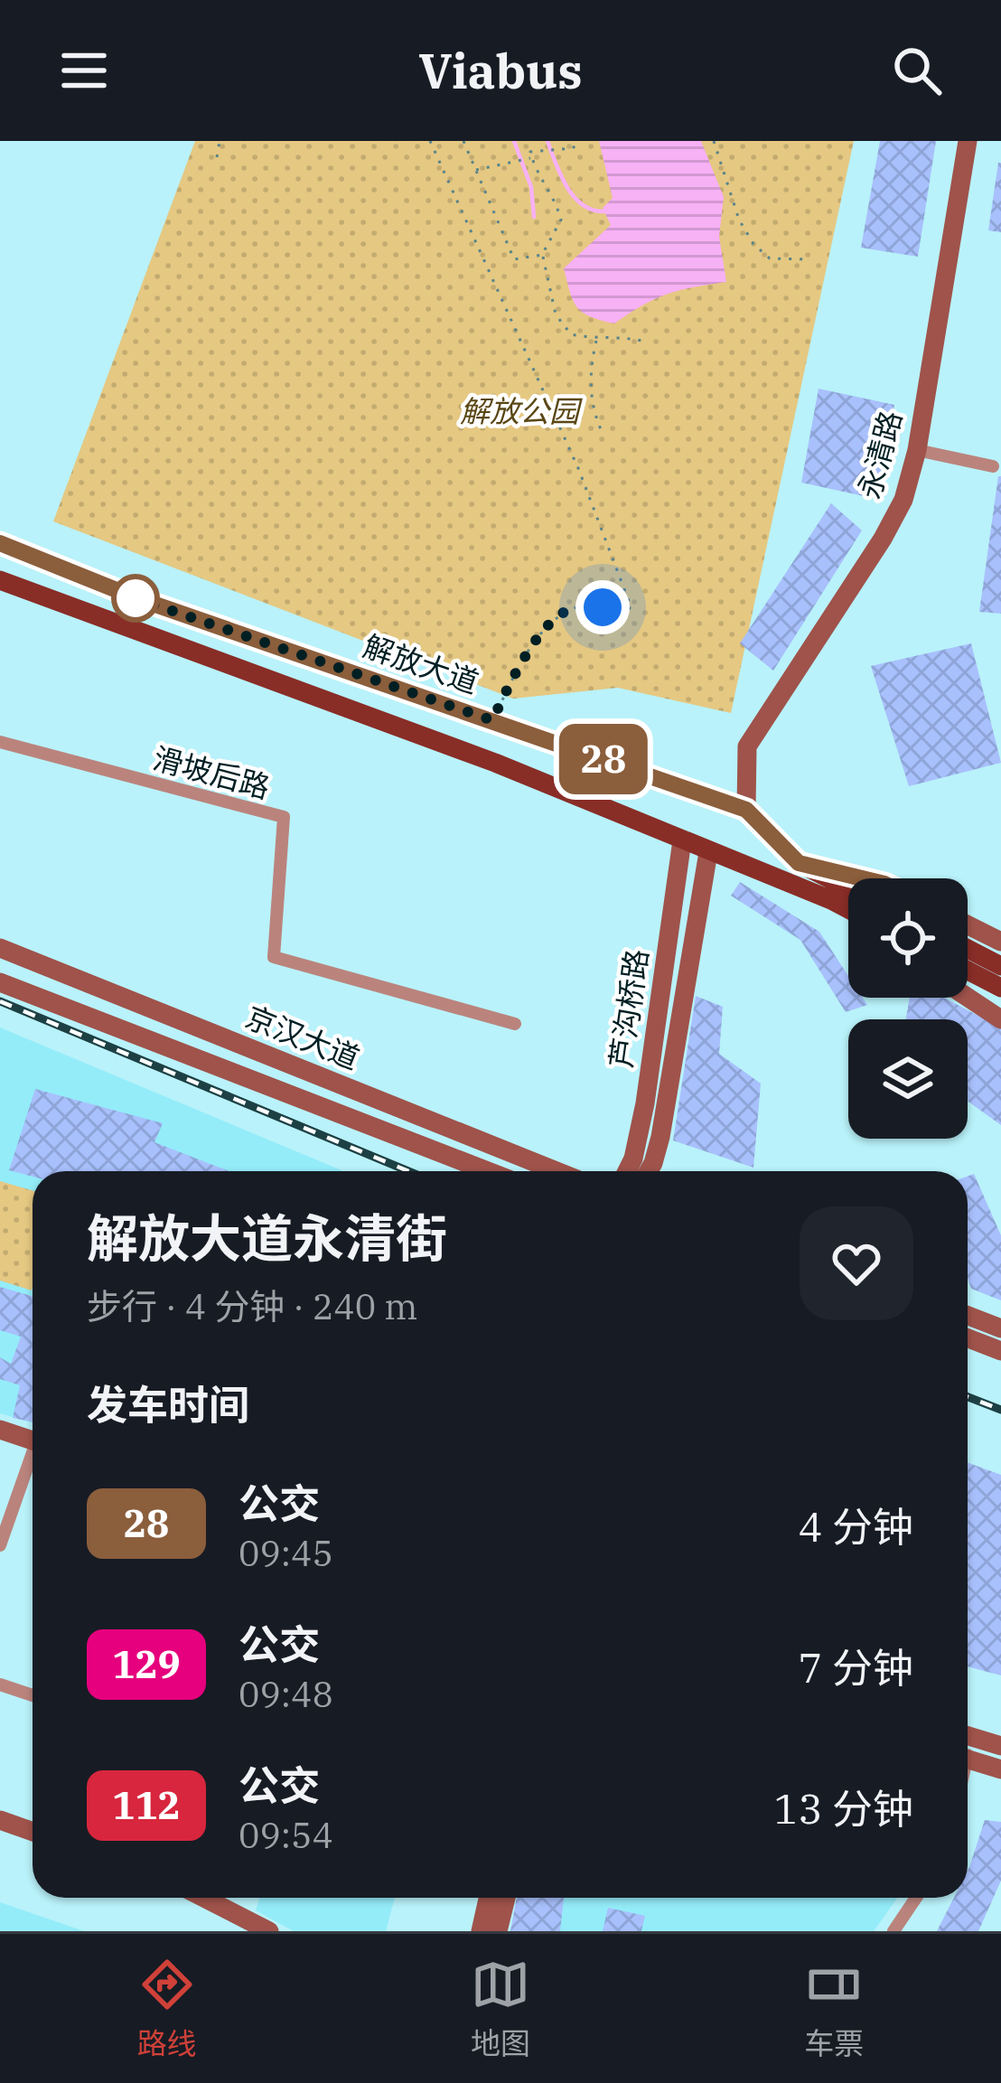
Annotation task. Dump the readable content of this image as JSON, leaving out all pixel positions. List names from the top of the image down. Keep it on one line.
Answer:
{"streets":{"main road":["永清路","解放大道","芦沟桥路","京汉大道"],"street":["滑坡后路"]},"crossings":[["永清路","解放大道"]],"parks":["解放公园"],"lines":["bus line 28"],"page":{"header":"Viabus","on_map":"28","heading":[["解放大道永清街","步行 · 4 分钟 · 240 m"],"发车时间"],"list":[{"mark":"28","name":"公交","note":"09:45","value":"4 分钟"},{"mark":"129","name":"公交","note":"09:48","value":"7 分钟"},{"mark":"112","name":"公交","note":"09:54","value":"13 分钟"}],"tabs":["路线","地图","车票"]}}
